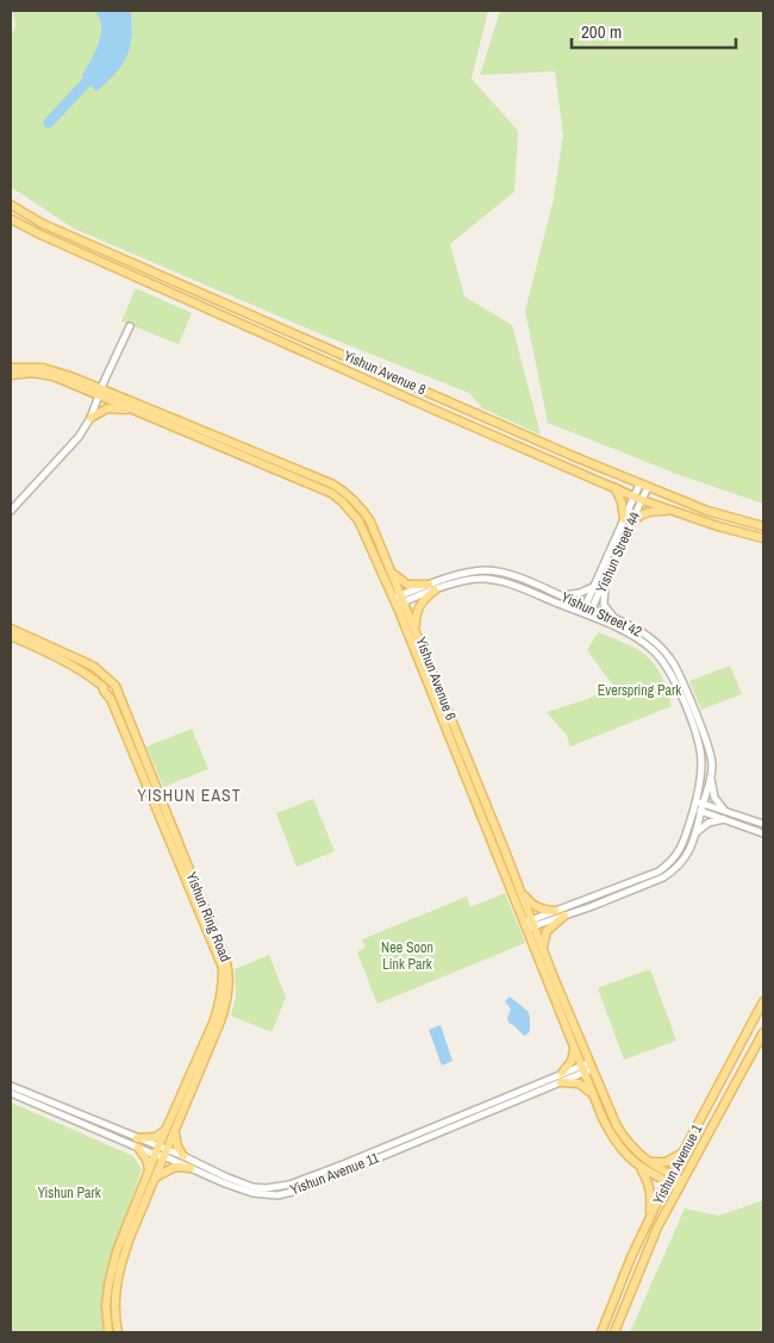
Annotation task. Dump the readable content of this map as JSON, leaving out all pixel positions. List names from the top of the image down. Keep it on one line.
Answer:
{"streets":{"main road":["Yishun Avenue 8","Yishun Avenue 6","Yishun Ring Road","Yishun Avenue 1"],"street":["Yishun Street 44","Yishun Street 42","Yishun Avenue 11"]},"crossings":[["Yishun Avenue 8","Yishun Street 44"],["Yishun Street 44","Yishun Street 42"],["Yishun Street 42","Yishun Avenue 6"],["Yishun Avenue 6","Yishun Avenue 1"],["Yishun Avenue 6","Yishun Avenue 11"],["Yishun Ring Road","Yishun Avenue 11"]],"districts":["YISHUN EAST"],"parks":["Everspring Park","Nee Soon Link Park","Yishun Park"],"scale_bar":"200 m"}
